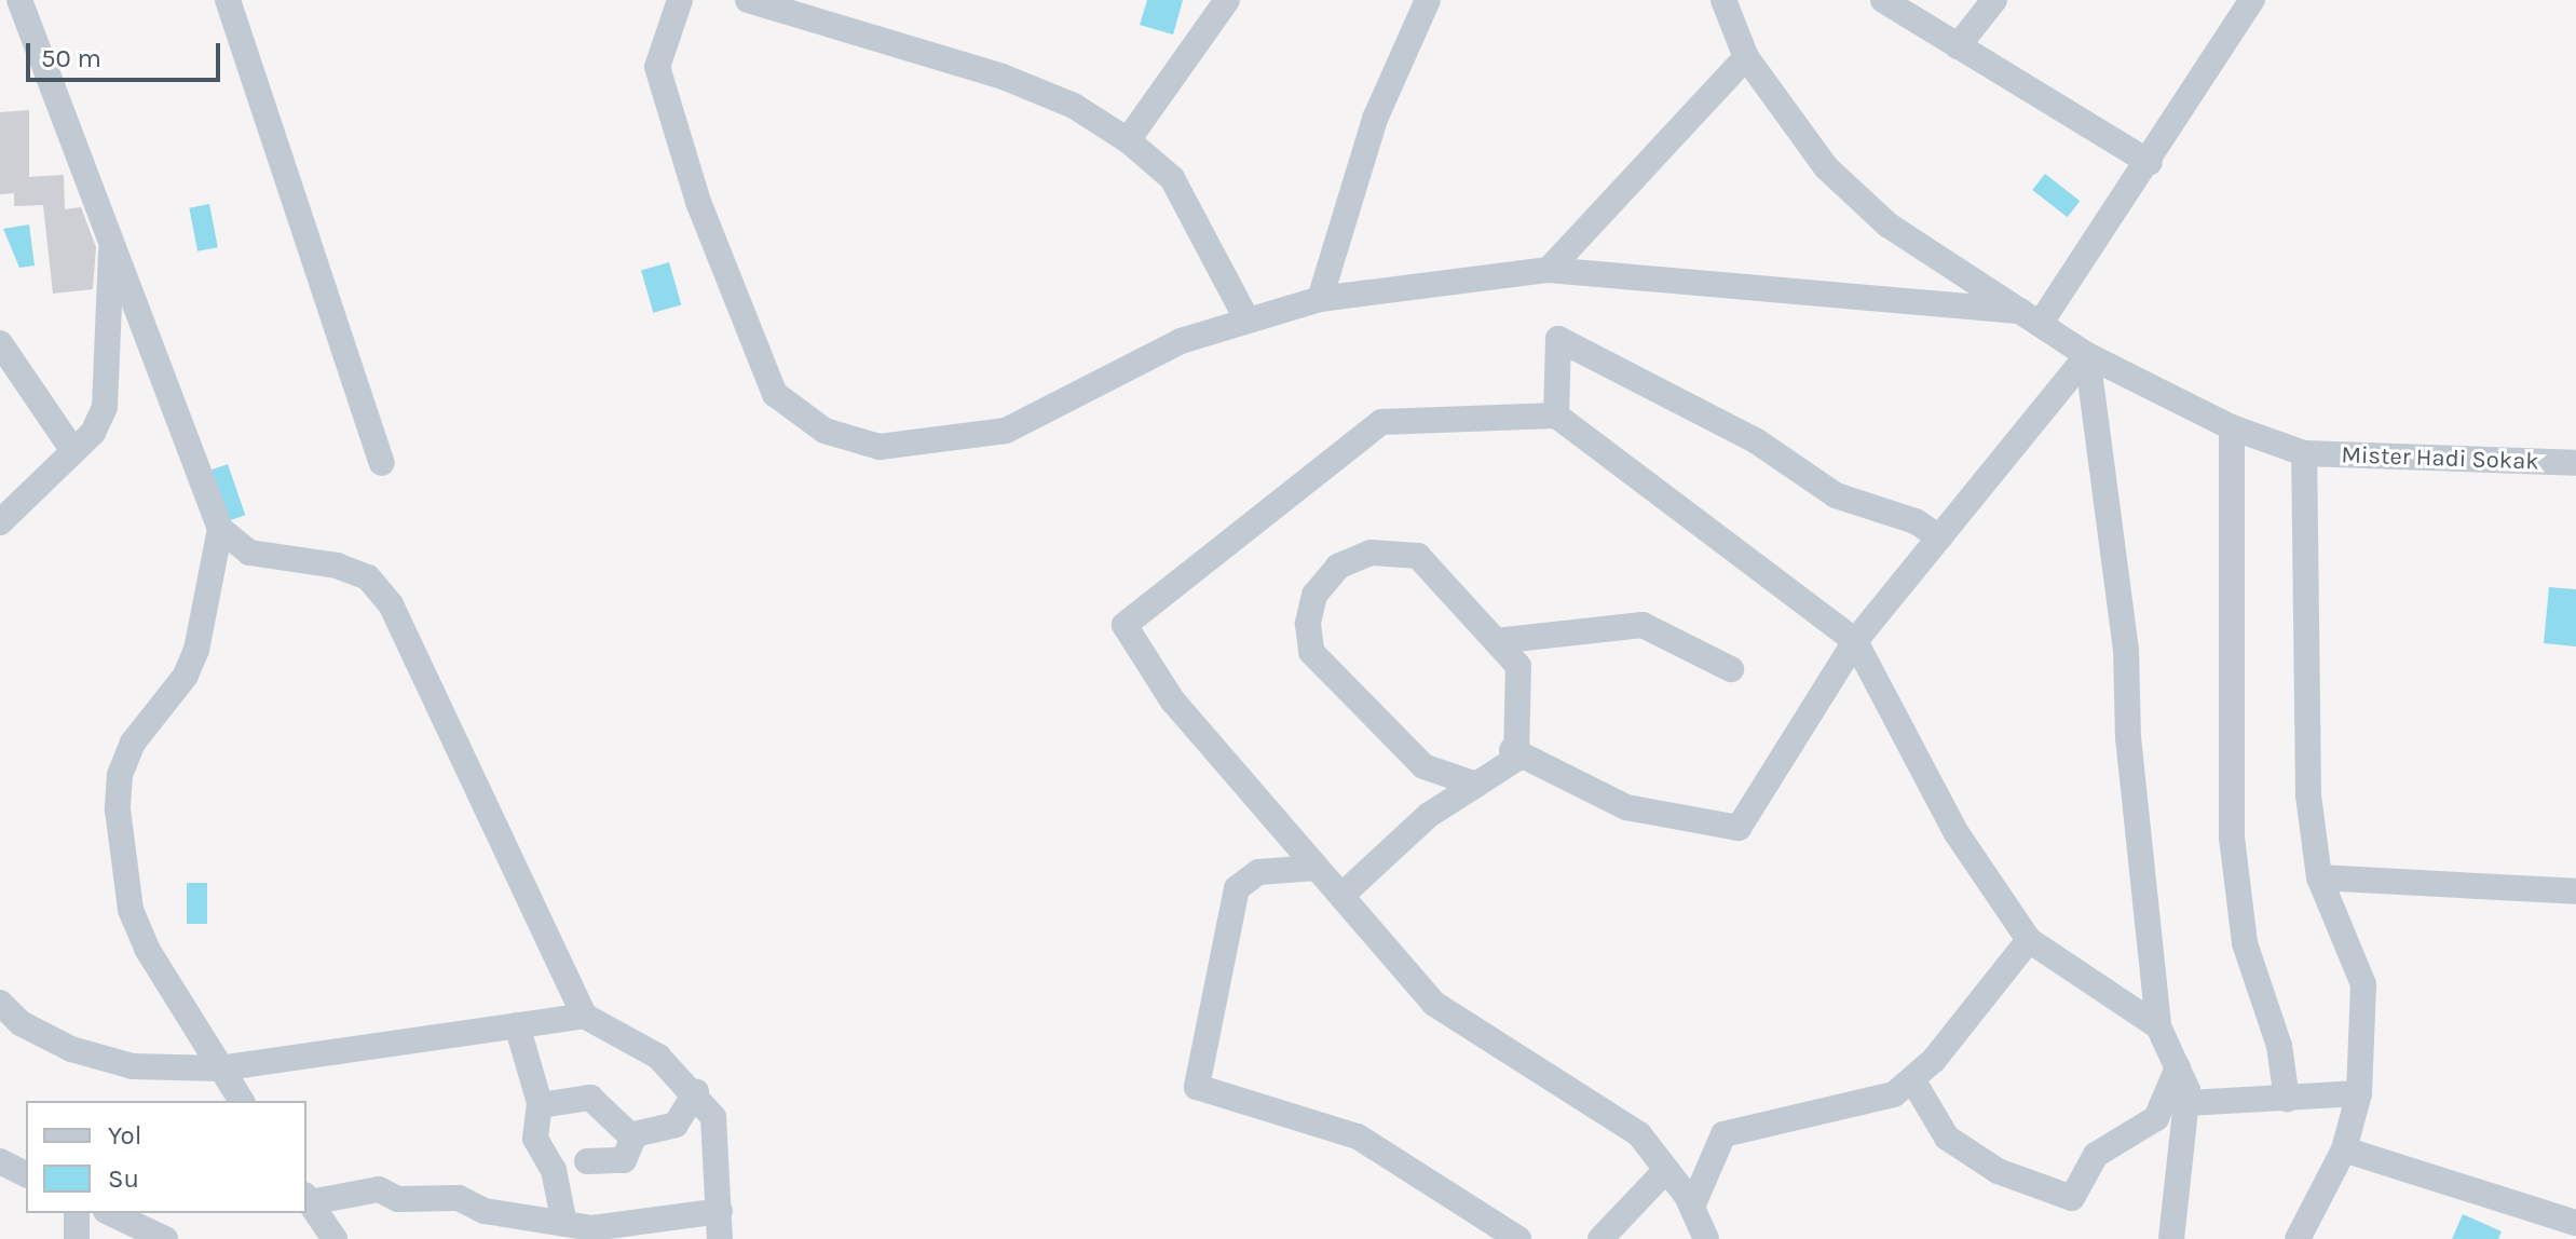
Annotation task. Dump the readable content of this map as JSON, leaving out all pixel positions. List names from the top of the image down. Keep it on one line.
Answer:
{"streets":{"street":["Mister Hadi Sokak"]},"legend":["Yol","Su"],"scale_bar":"50 m"}
